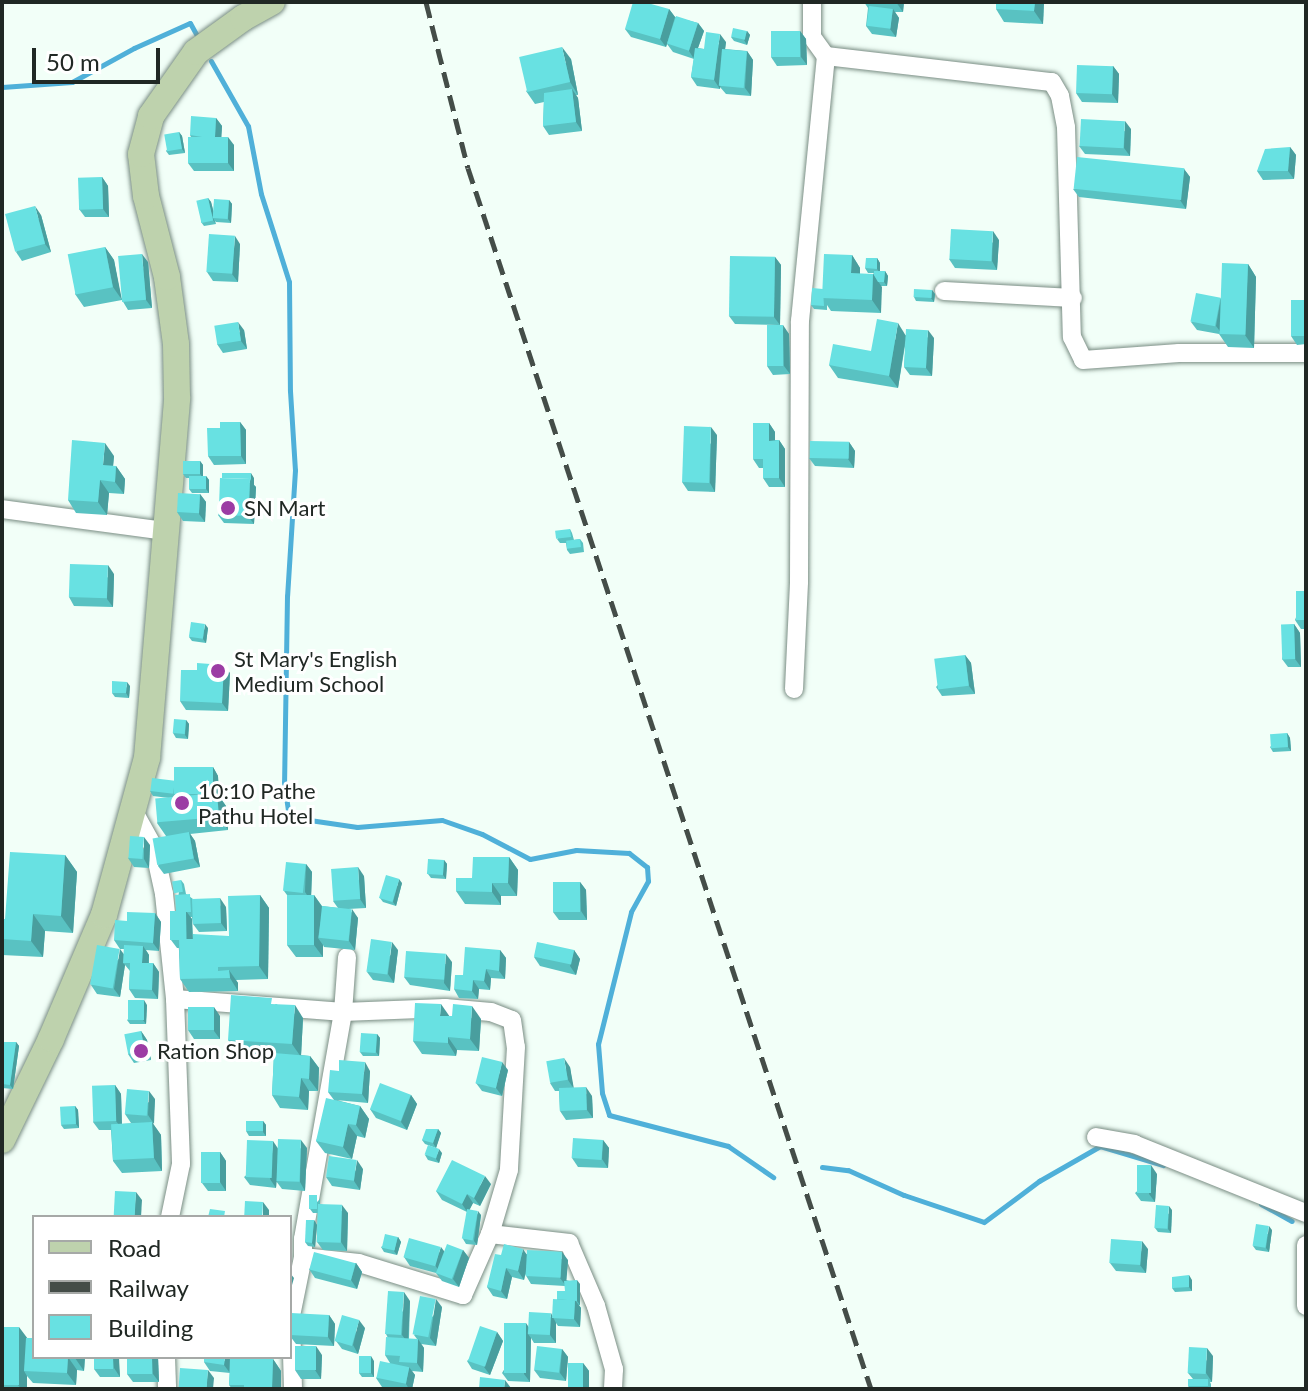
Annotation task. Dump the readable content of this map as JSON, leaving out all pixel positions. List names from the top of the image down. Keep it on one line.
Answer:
{"places":["SN Mart","St Mary's English Medium School","10:10 Pathe Pathu Hotel","Ration Shop"],"legend":["Road","Railway","Building"],"scale_bar":"50 m"}
